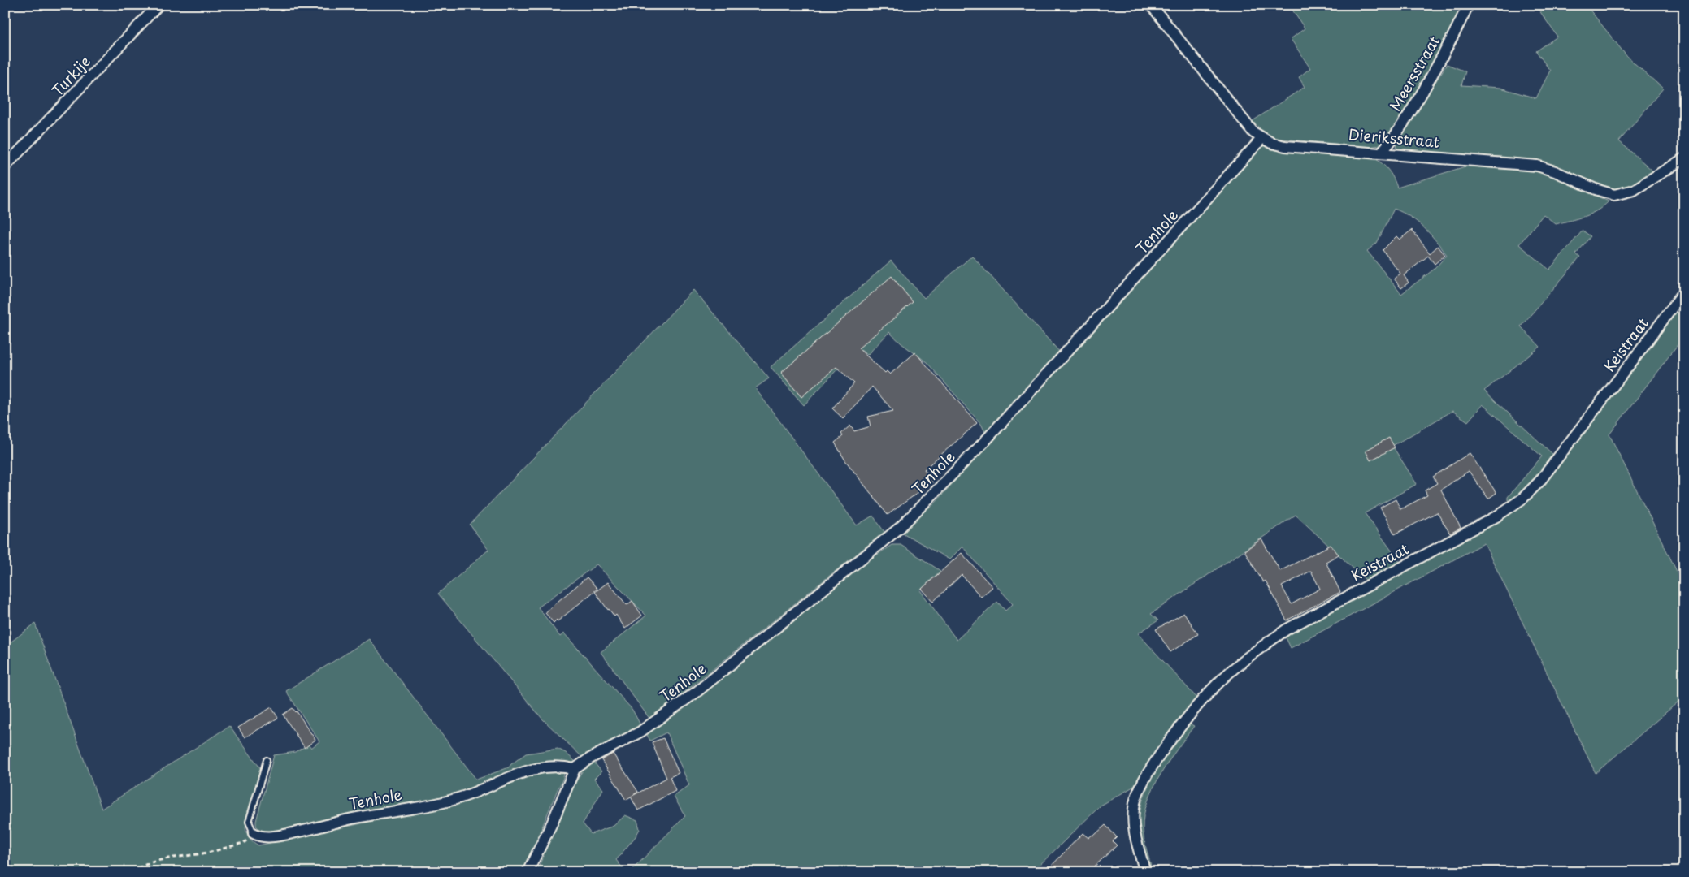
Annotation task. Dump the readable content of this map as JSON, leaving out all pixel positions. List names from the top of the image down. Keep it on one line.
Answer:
{"streets":{"street":["Meersstraat","Turkije","Dieriksstraat","Tenhole","Keistraat"]},"crossings":[["Meersstraat","Dieriksstraat"],["Dieriksstraat","Tenhole"]]}
